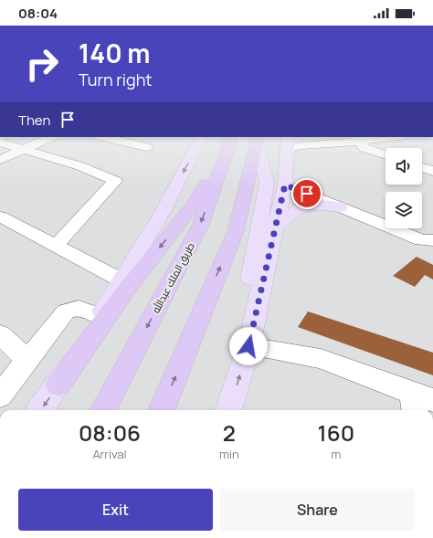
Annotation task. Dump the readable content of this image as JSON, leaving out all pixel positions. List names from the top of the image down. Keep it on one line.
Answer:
{"streets":{"highway":["طريق الملك عبدالله"]},"page":{"status":"08:04","turn":["140 m","Turn right"],"then":"Then","eta":["08:06","Arrival","2","min","160","m"],"buttons":["Exit","Share"]}}
